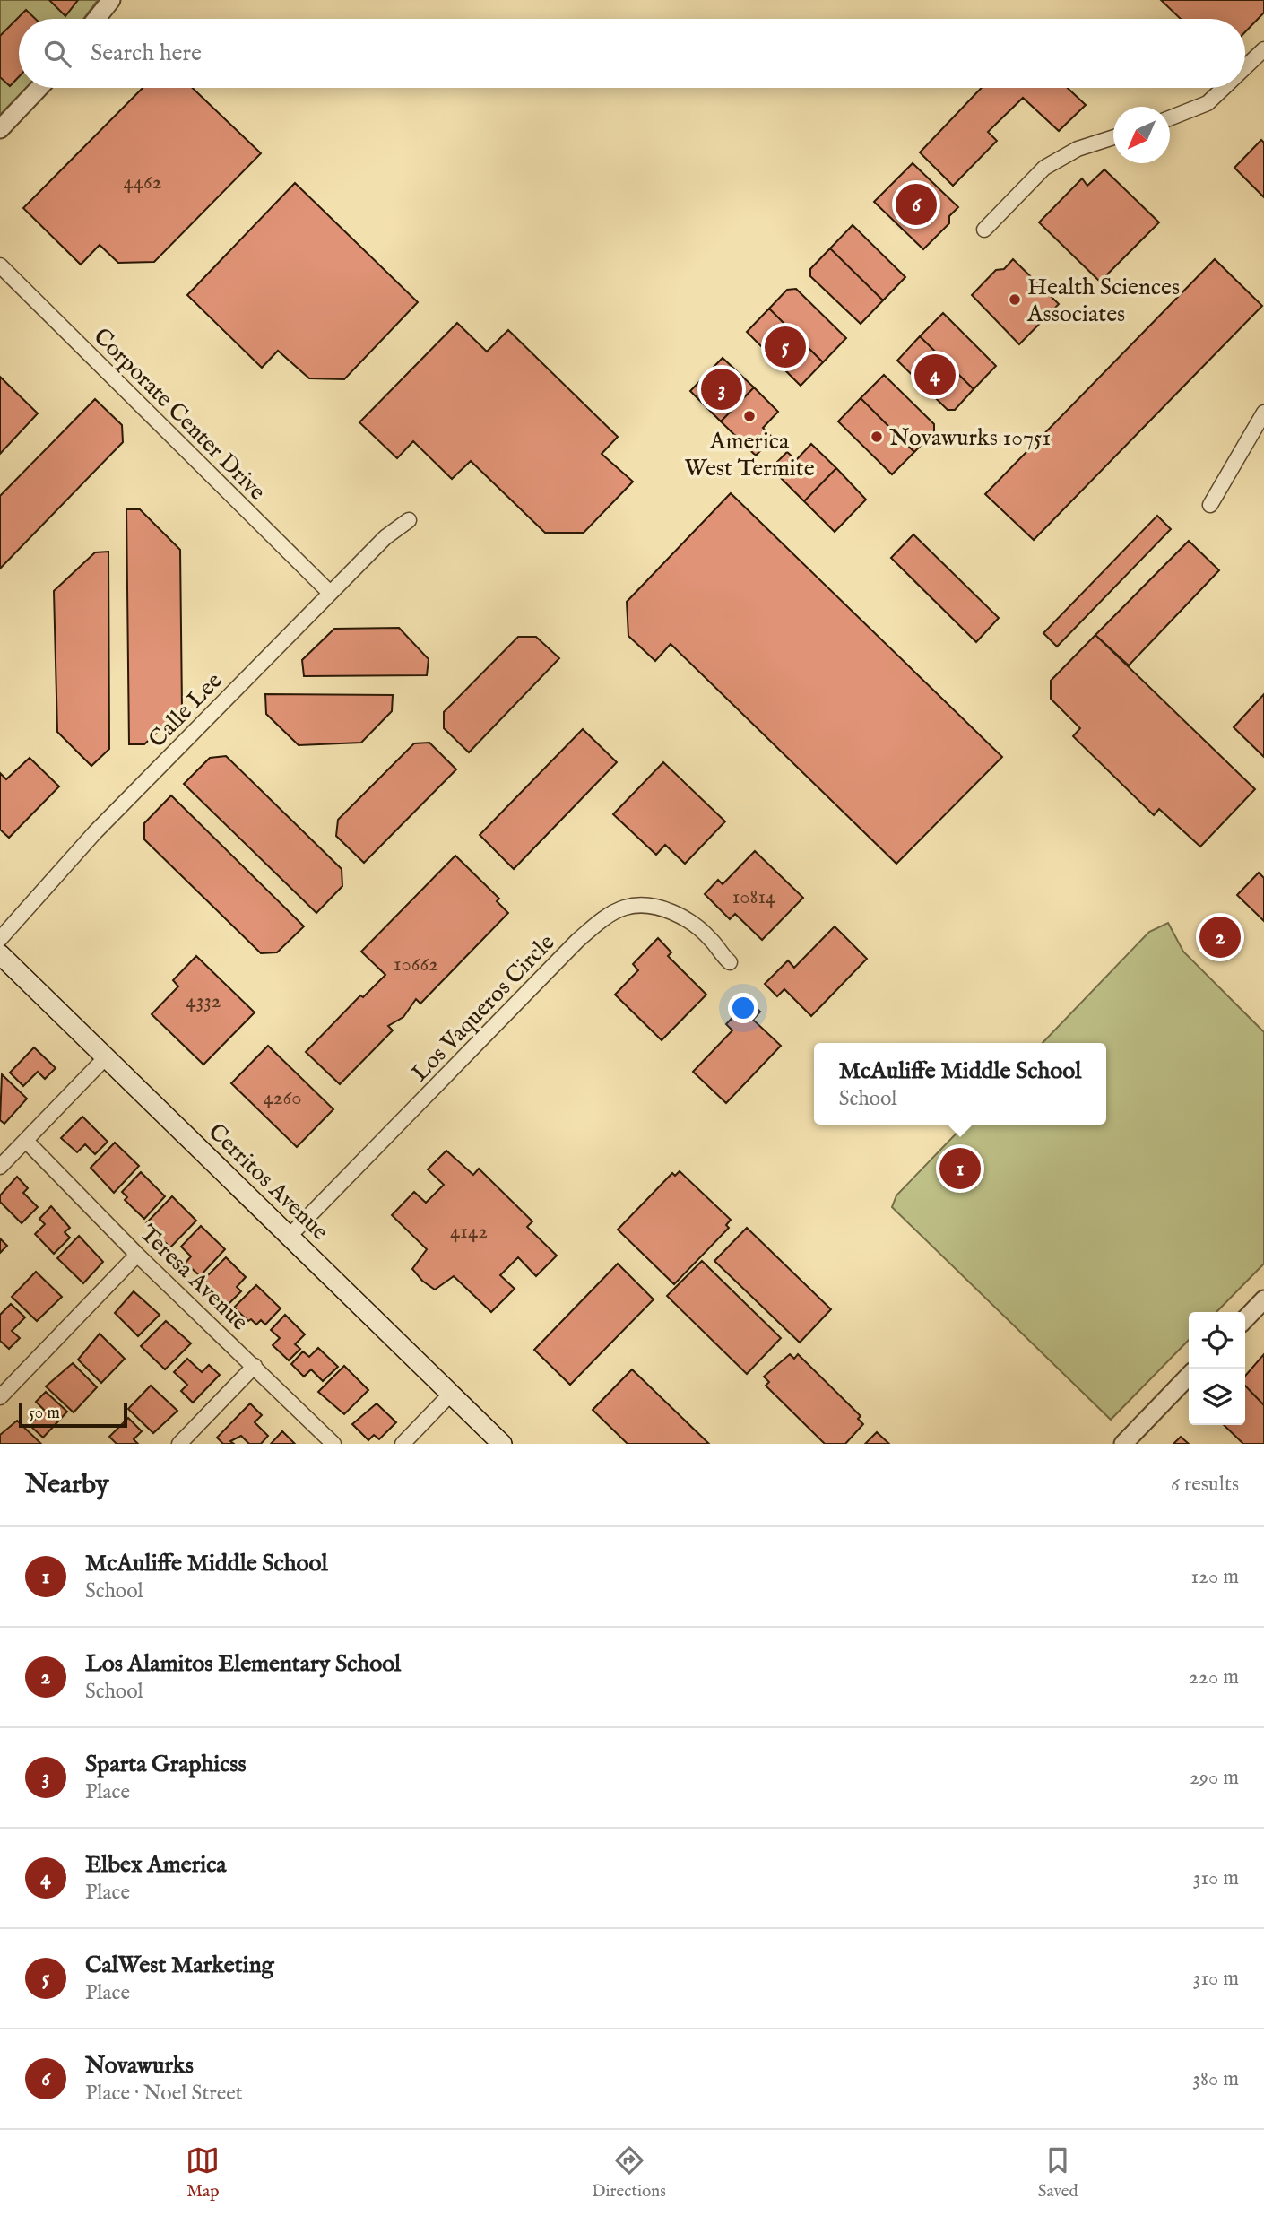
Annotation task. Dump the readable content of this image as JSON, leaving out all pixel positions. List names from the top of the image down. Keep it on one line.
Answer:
{"streets":{"main road":["Cerritos Avenue"],"street":["Corporate Center Drive","Calle Lee","Los Vaqueros Circle","Teresa Avenue"]},"crossings":[["Corporate Center Drive","Calle Lee"],["Los Vaqueros Circle","Cerritos Avenue"]],"places":["Health Sciences Associates","America West Termite","Novawurks 10751"],"house_numbers":["4462","10814","10662","4332","4260","4142"],"scale_bar":"50 m","north":"bottom left","page":{"search":"Search here","pins":["6","5","4","3","2","1"],"popup":["McAuliffe Middle School","School"],"scale":"50 m","heading":["Nearby","6 results"],"list":[{"mark":"1","name":"McAuliffe Middle School","note":"School","value":"120 m"},{"mark":"2","name":"Los Alamitos Elementary School","note":"School","value":"220 m"},{"mark":"3","name":"Sparta Graphicss","note":"Place","value":"290 m"},{"mark":"4","name":"Elbex America","note":"Place","value":"310 m"},{"mark":"5","name":"CalWest Marketing","note":"Place","value":"310 m"},{"mark":"6","name":"Novawurks","note":"Place · Noel Street","value":"380 m"}],"nav":["Map","Directions","Saved"]}}
